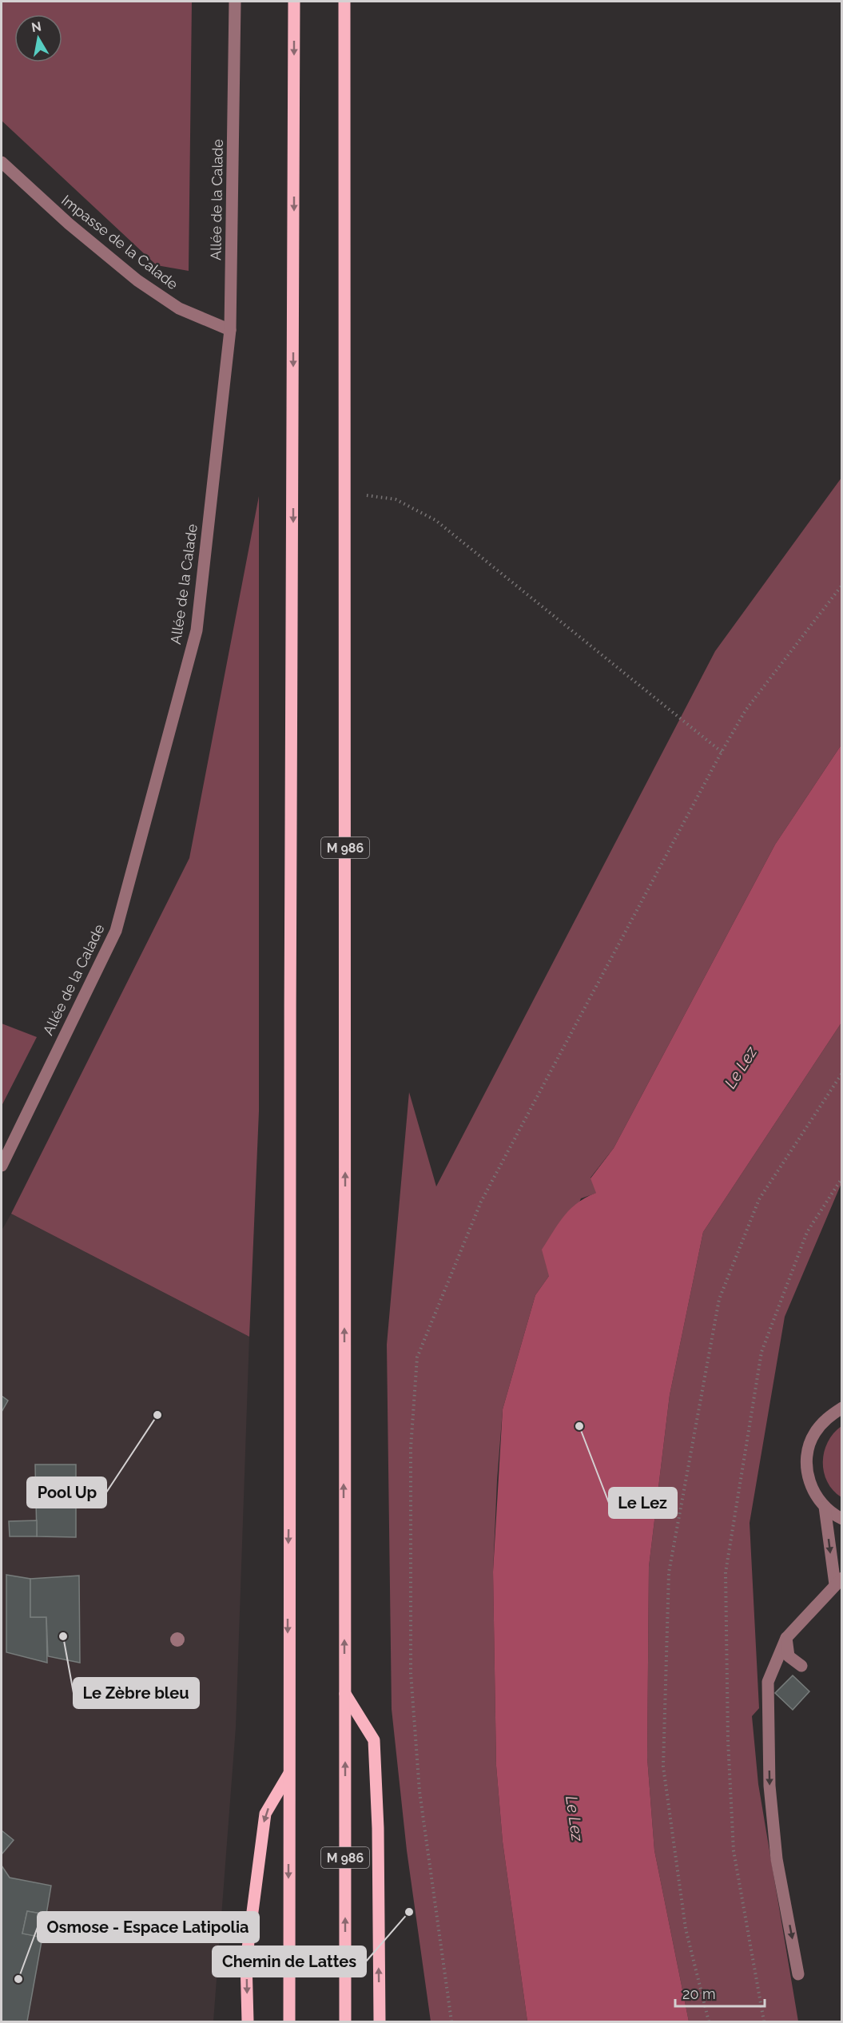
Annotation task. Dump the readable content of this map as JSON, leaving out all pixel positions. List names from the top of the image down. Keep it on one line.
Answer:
{"streets":{"main road":["M 986"],"street":["Allée de la Calade","Impasse de la Calade"]},"crossings":[["Allée de la Calade","Impasse de la Calade"]],"water":["Le Lez"],"places":["Pool Up","Le Lez","Le Zèbre bleu","Chemin de Lattes","Osmose - Espace Latipolia"],"scale_bar":"20 m","north":"top"}
